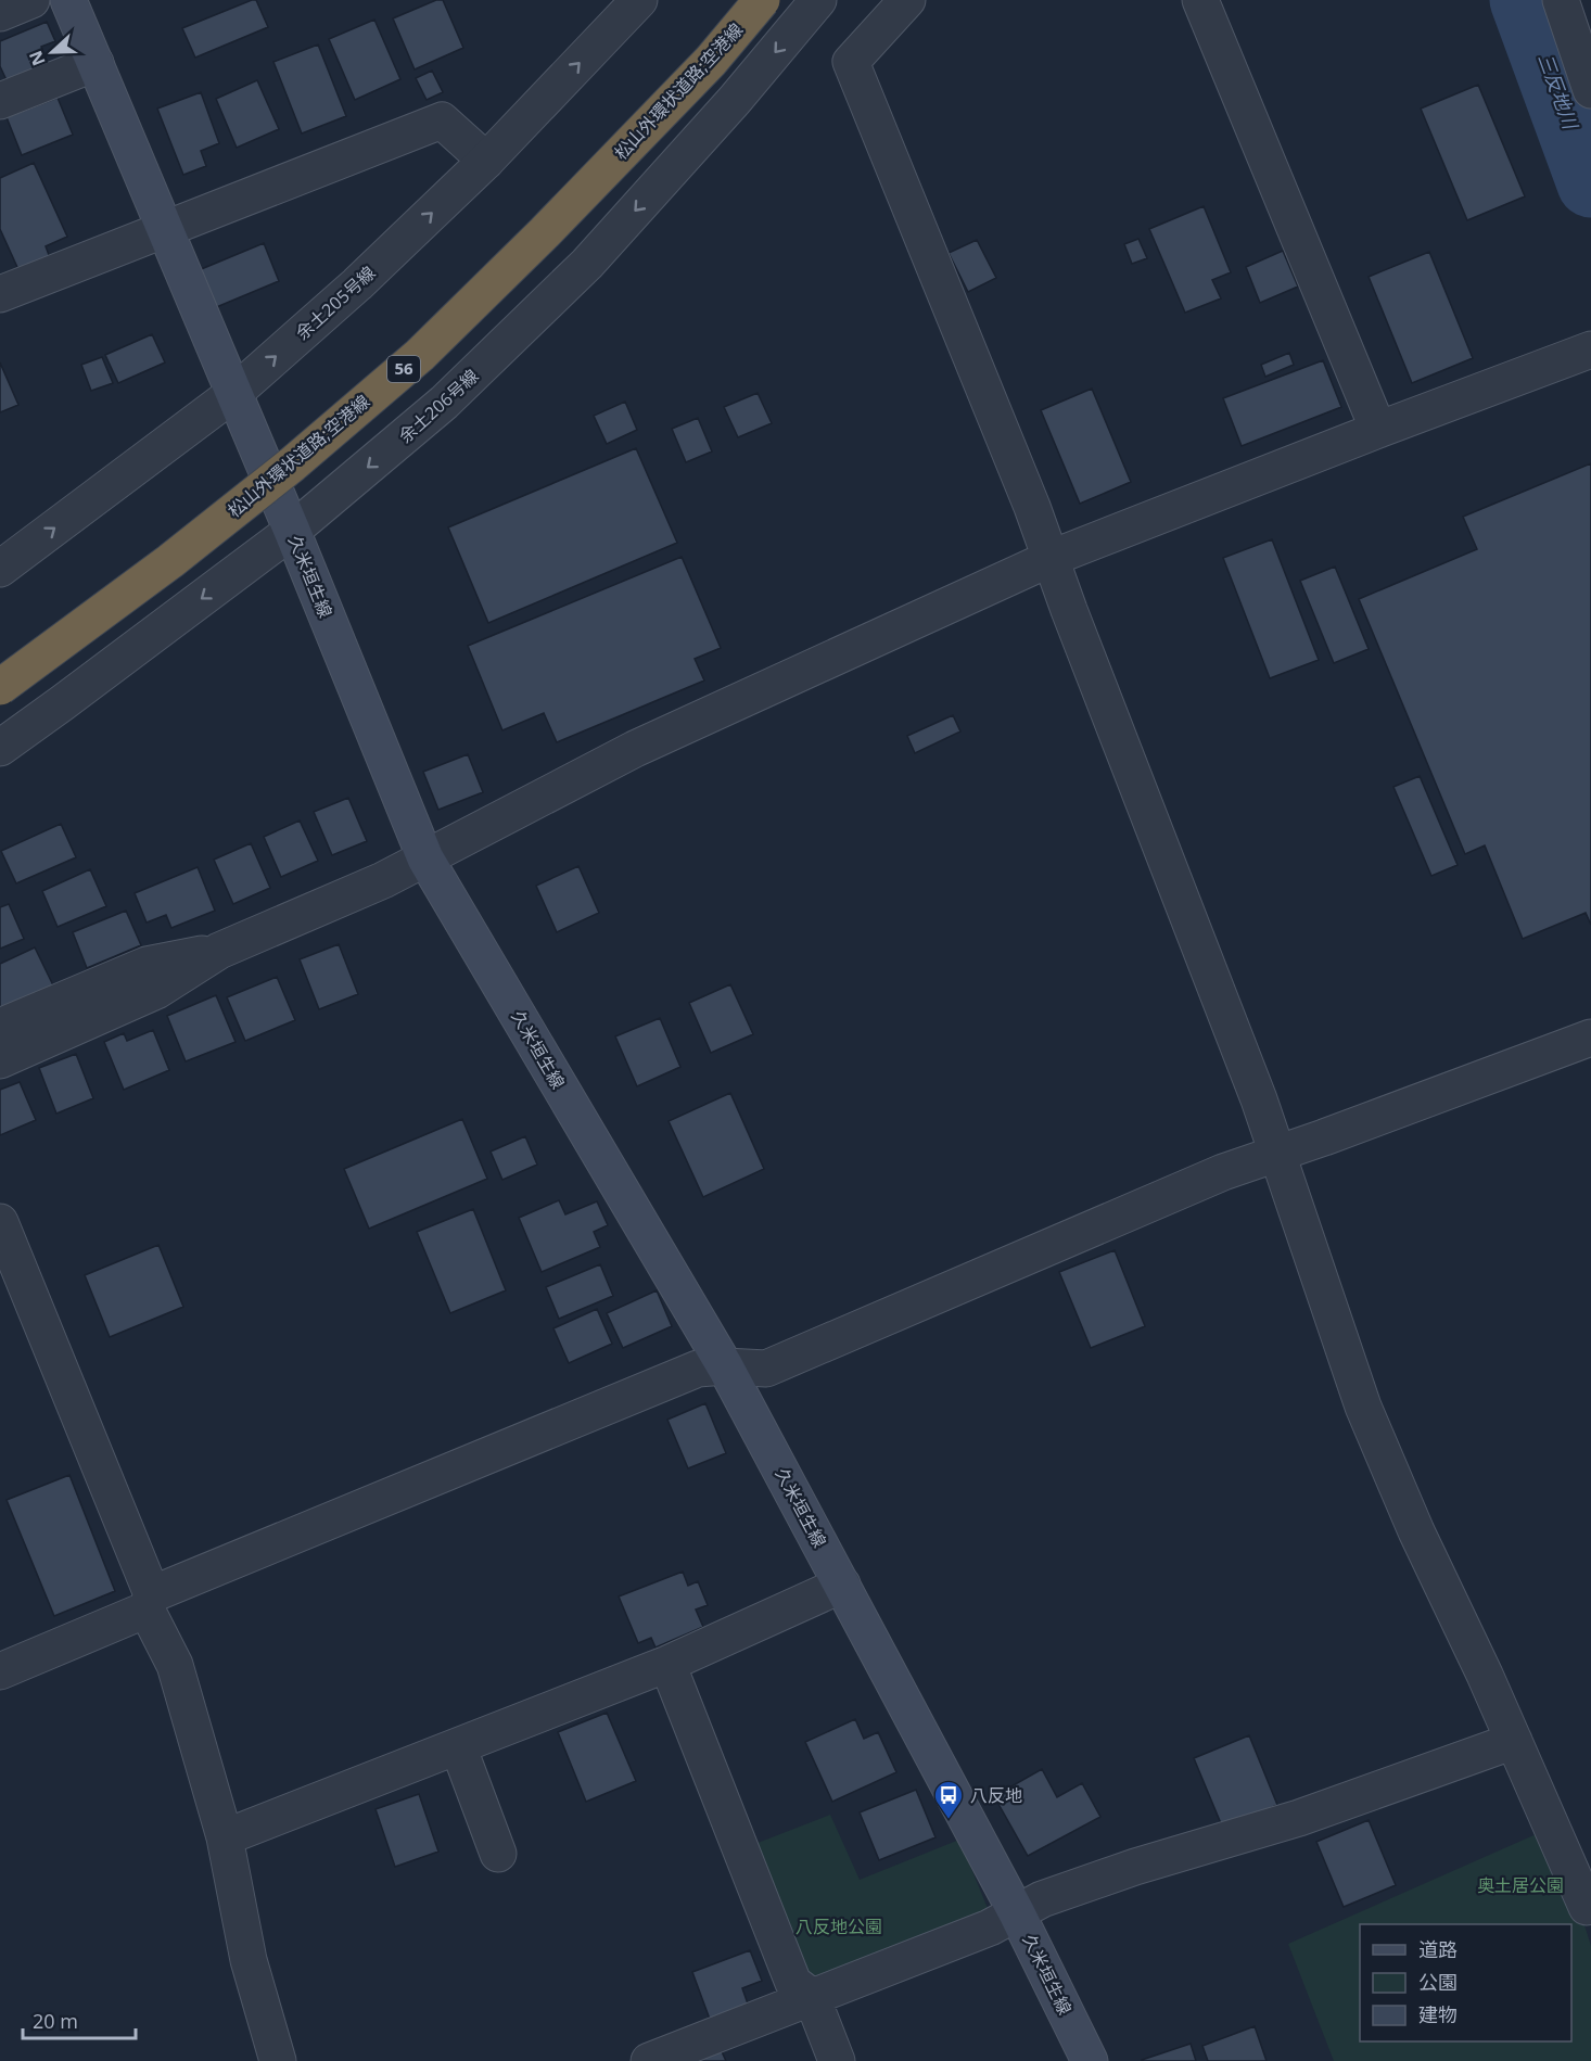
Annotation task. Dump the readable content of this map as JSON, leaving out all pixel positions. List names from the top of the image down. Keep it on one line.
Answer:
{"streets":{"highway":["松山外環状道路;空港線","56"],"main road":["久米垣生線"],"street":["余土205号線","余土206号線"]},"crossings":[["余土205号線","久米垣生線"],["余土206号線","久米垣生線"]],"one_way":["余土205号線","余土206号線"],"water":["三反地川"],"parks":["奥土居公園","八反地公園"],"places":{"bus stop":["八反地"]},"legend":["道路","公園","建物"],"scale_bar":"20 m","north":"left"}
